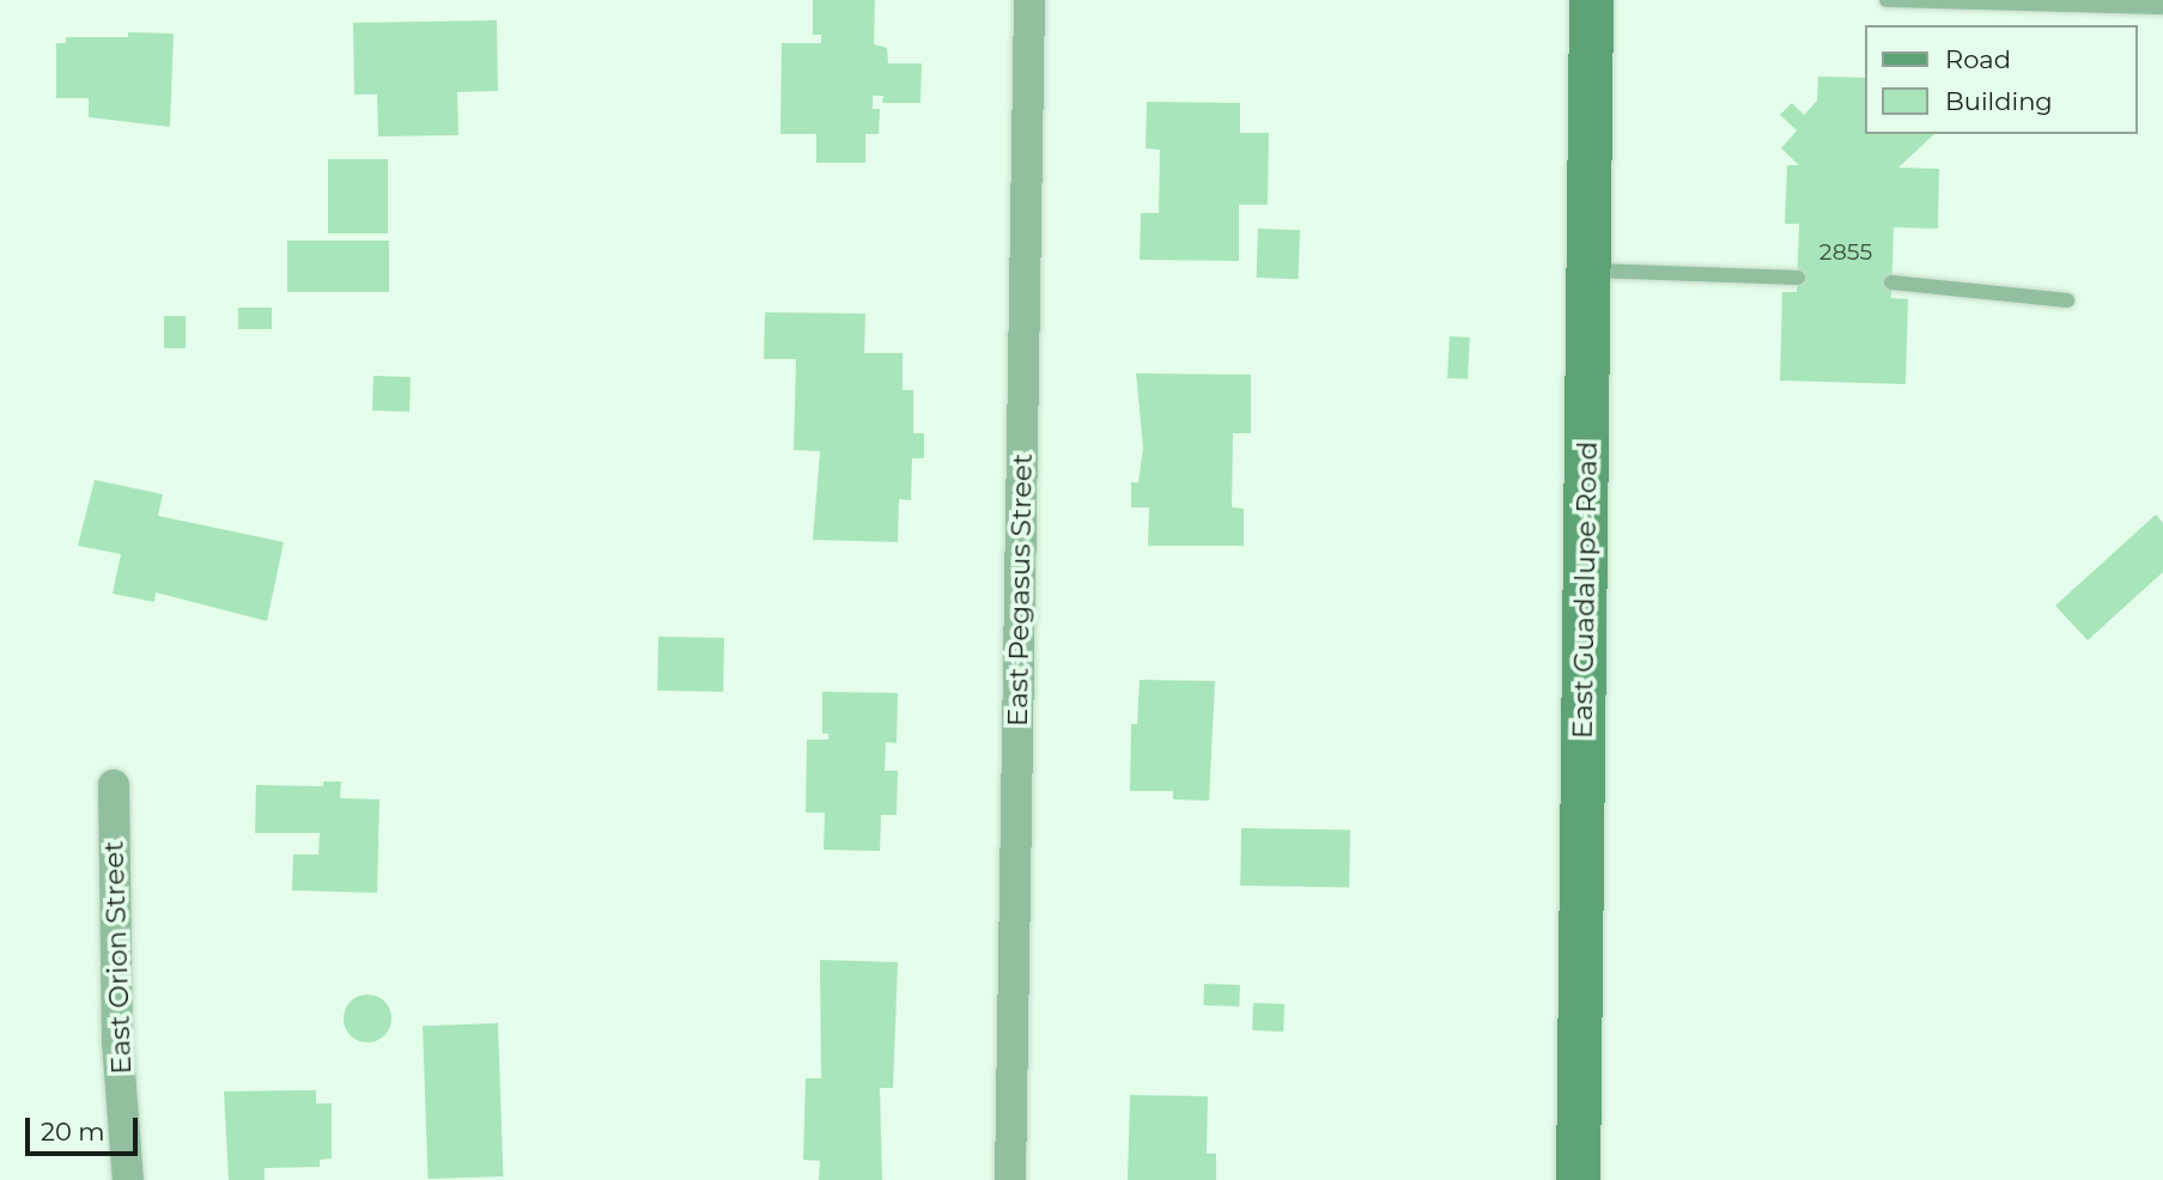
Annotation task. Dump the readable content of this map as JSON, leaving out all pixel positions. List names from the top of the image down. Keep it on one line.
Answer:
{"streets":{"main road":["East Guadalupe Road"],"street":["East Pegasus Street","East Orion Street"]},"house_numbers":["2855"],"legend":["Road","Building"],"scale_bar":"20 m"}
